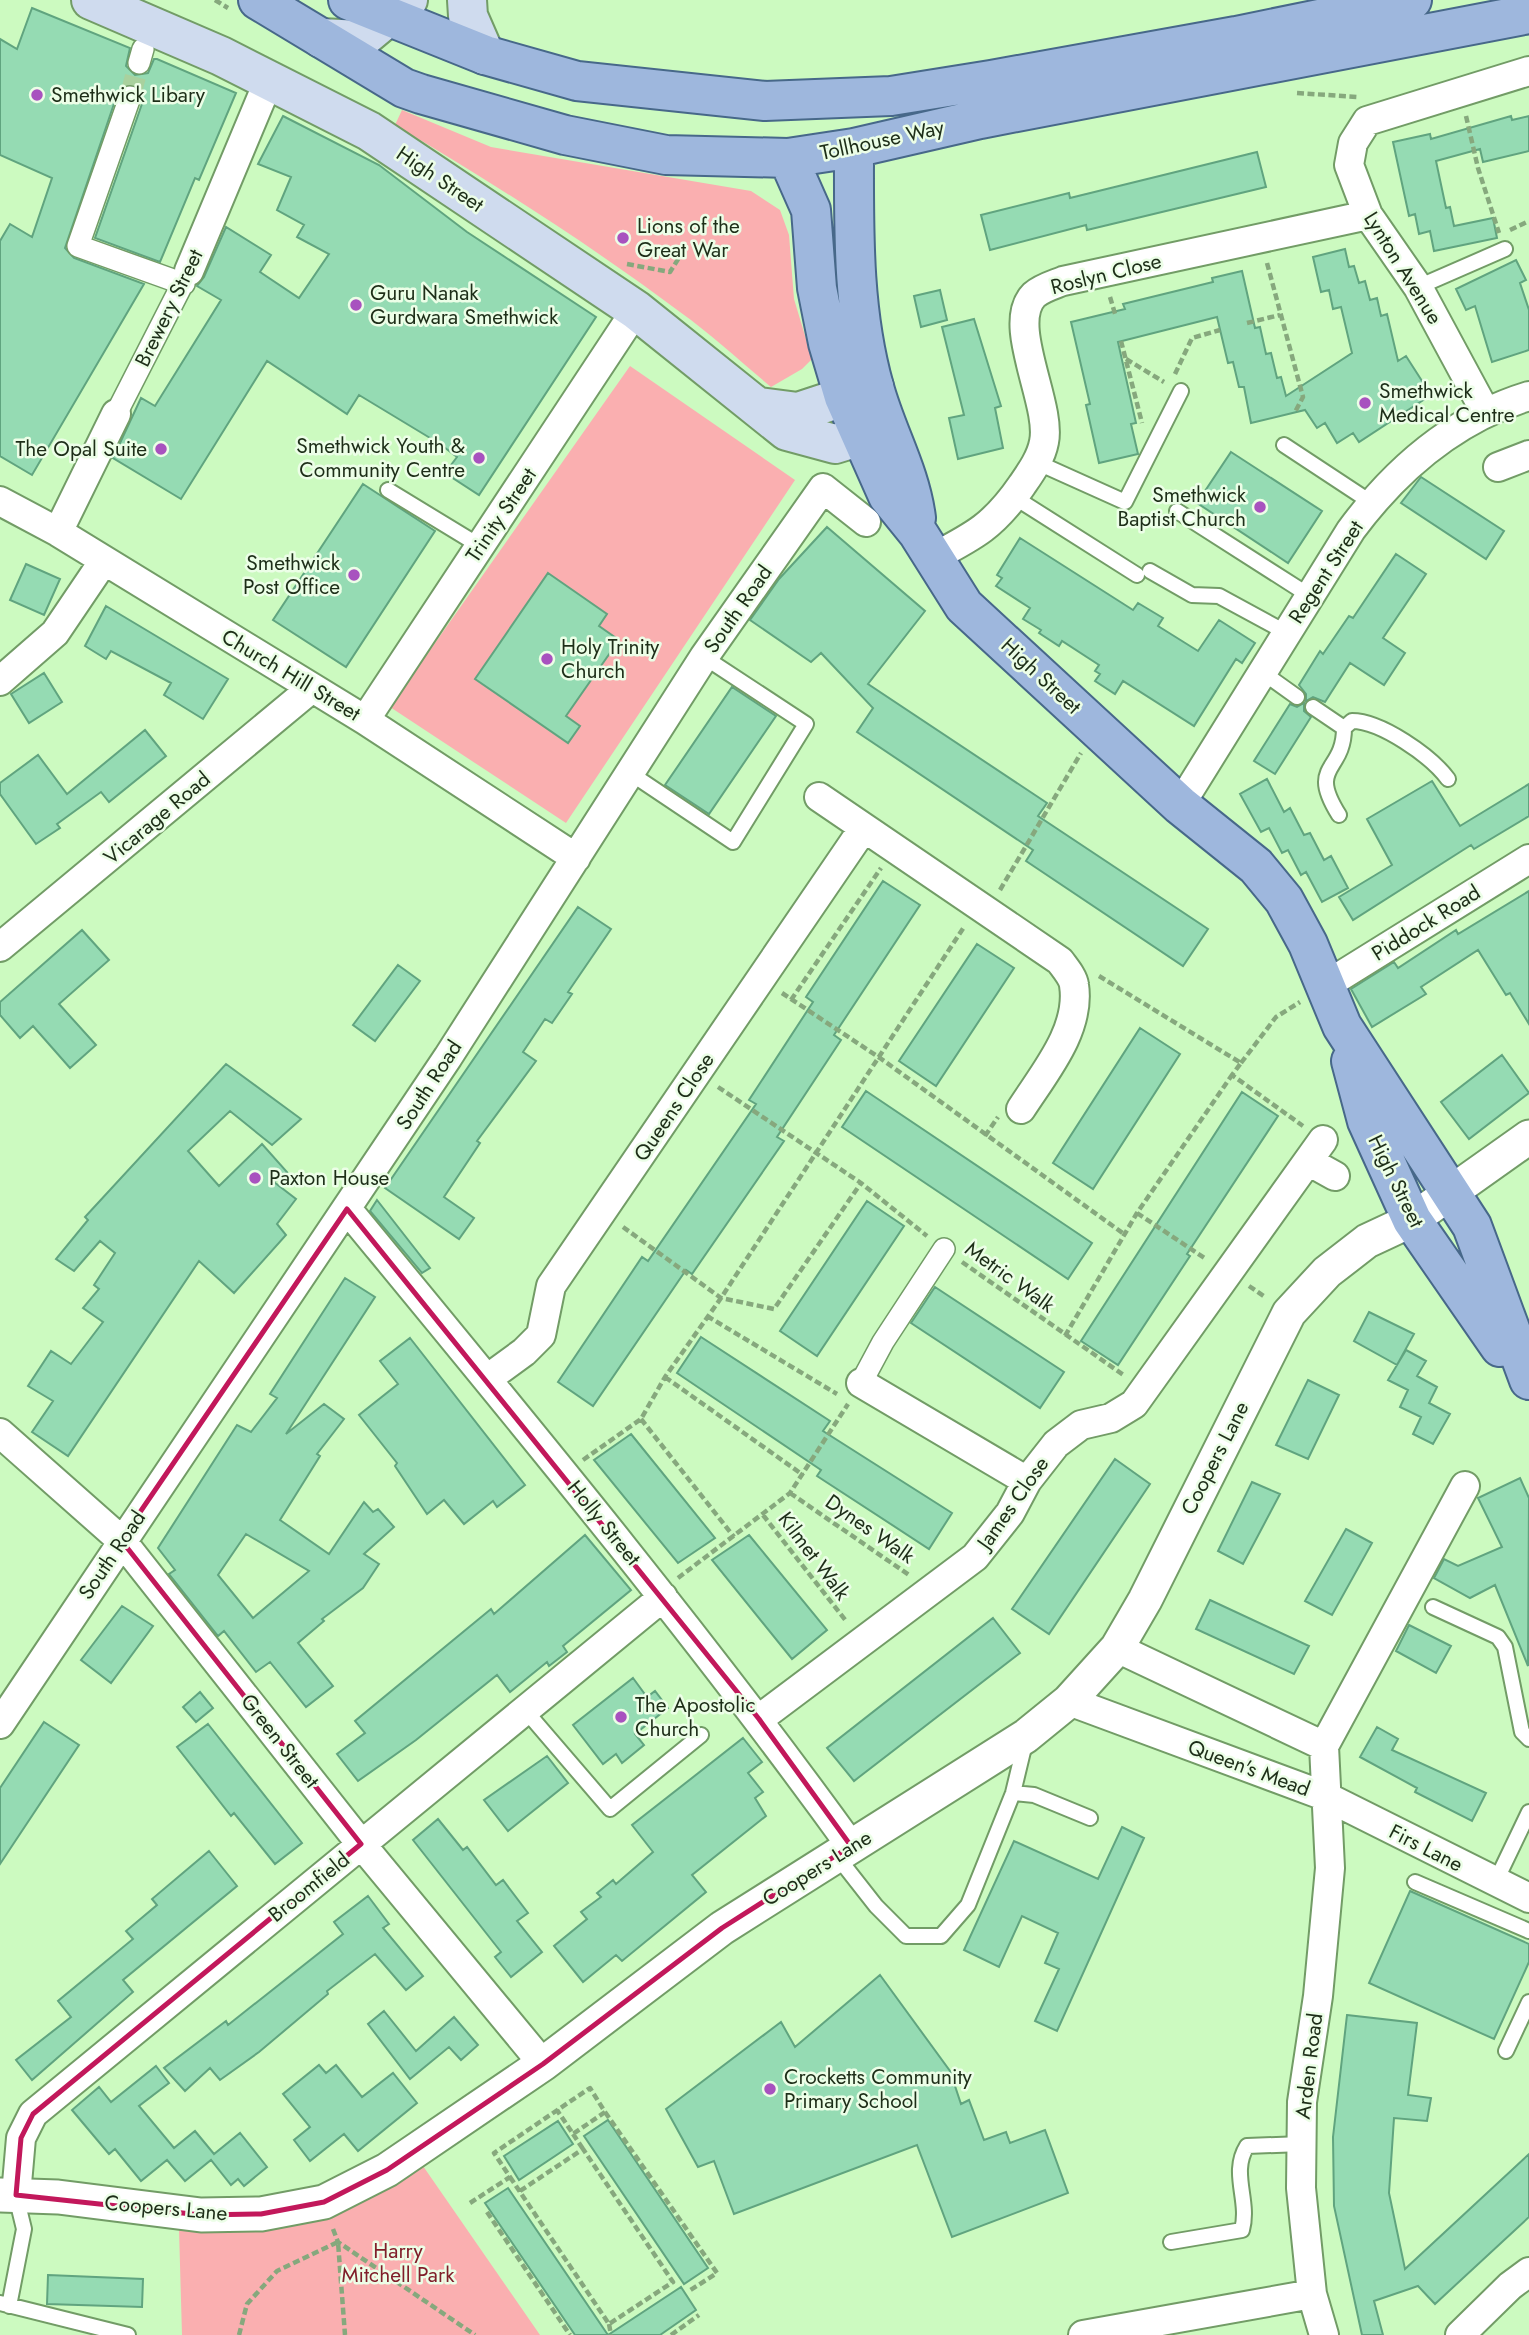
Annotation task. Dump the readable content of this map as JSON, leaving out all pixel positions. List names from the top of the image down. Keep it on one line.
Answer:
{"streets":{"main road":["Tollhouse Way","High Street"],"street":["Lynton Avenue","Roslyn Close","Brewery Street","Trinity Street","Regent Street","South Road","Church Hill Street","Vicarage Road","Piddock Road","Queens Close","Coopers Lane","James Close","Holly Street","Green Street","Queen's Mead","Firs Lane","Broomfield","Arden Road"],"path":["Metric Walk","Dynes Walk","Kilmet Walk"]},"crossings":[["Tollhouse Way","High Street"],["High Street","Roslyn Close"],["High Street","Brewery Street"],["High Street","Trinity Street"],["High Street","Regent Street"],["High Street","Piddock Road"],["High Street","Coopers Lane"],["Lynton Avenue","Roslyn Close"],["Lynton Avenue","Regent Street"],["Brewery Street","Church Hill Street"],["Trinity Street","Church Hill Street"],["South Road","Church Hill Street"],["South Road","Holly Street"],["South Road","Green Street"],["Church Hill Street","Vicarage Road"],["Queens Close","Metric Walk"],["Queens Close","Holly Street"],["Metric Walk","James Close"],["Coopers Lane","Holly Street"],["Coopers Lane","Green Street"],["Coopers Lane","Queen's Mead"],["Coopers Lane","Broomfield"],["James Close","Holly Street"],["James Close","Dynes Walk"],["Holly Street","Broomfield"],["Green Street","Broomfield"],["Queen's Mead","Firs Lane"],["Queen's Mead","Arden Road"],["Firs Lane","Arden Road"]],"parks":["Harry Mitchell Park"],"places":["Smethwick Libary","Lions of the Great War","Guru Nanak Gurdwara Smethwick","Smethwick Medical Centre","The Opal Suite","Smethwick Youth & Community Centre","Smethwick Baptist Church","Smethwick Post Office","Holy Trinity Church","Paxton House","The Apostolic Church","Crocketts Community Primary School"]}
